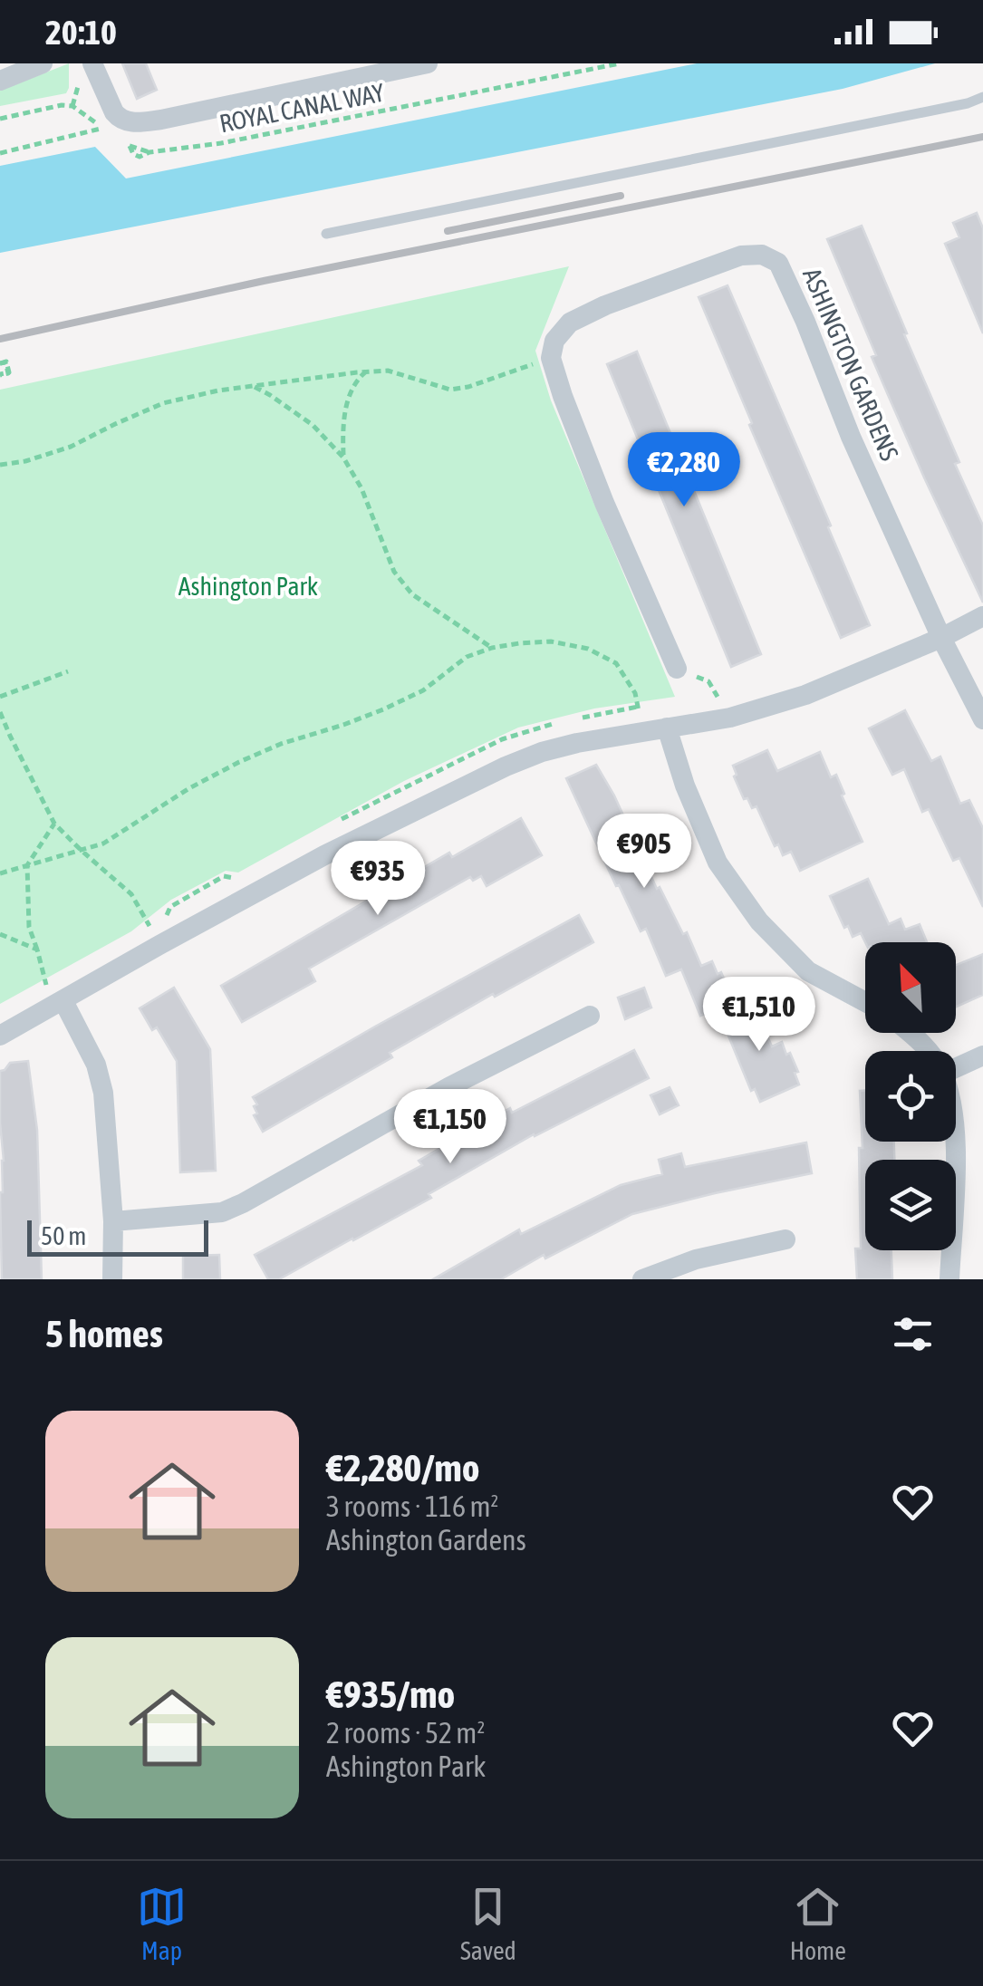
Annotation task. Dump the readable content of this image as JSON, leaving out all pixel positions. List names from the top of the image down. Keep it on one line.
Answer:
{"streets":{"street":["ASHINGTON GARDENS"],"path":["ROYAL CANAL WAY"]},"parks":["Ashington Park"],"scale_bar":"50 m","north":"top left","page":{"status":"20:10","price":["€2,280","€905","€935","€1,510","€1,150"],"scale":"50 m","heading":"5 homes","list":[{"name":"€2,280/mo","note":"3 rooms · 116 m² · Ashington Gardens"},{"name":"€935/mo","note":"2 rooms · 52 m² · Ashington Park"}],"tabs":["Map","Saved","Home"]}}
